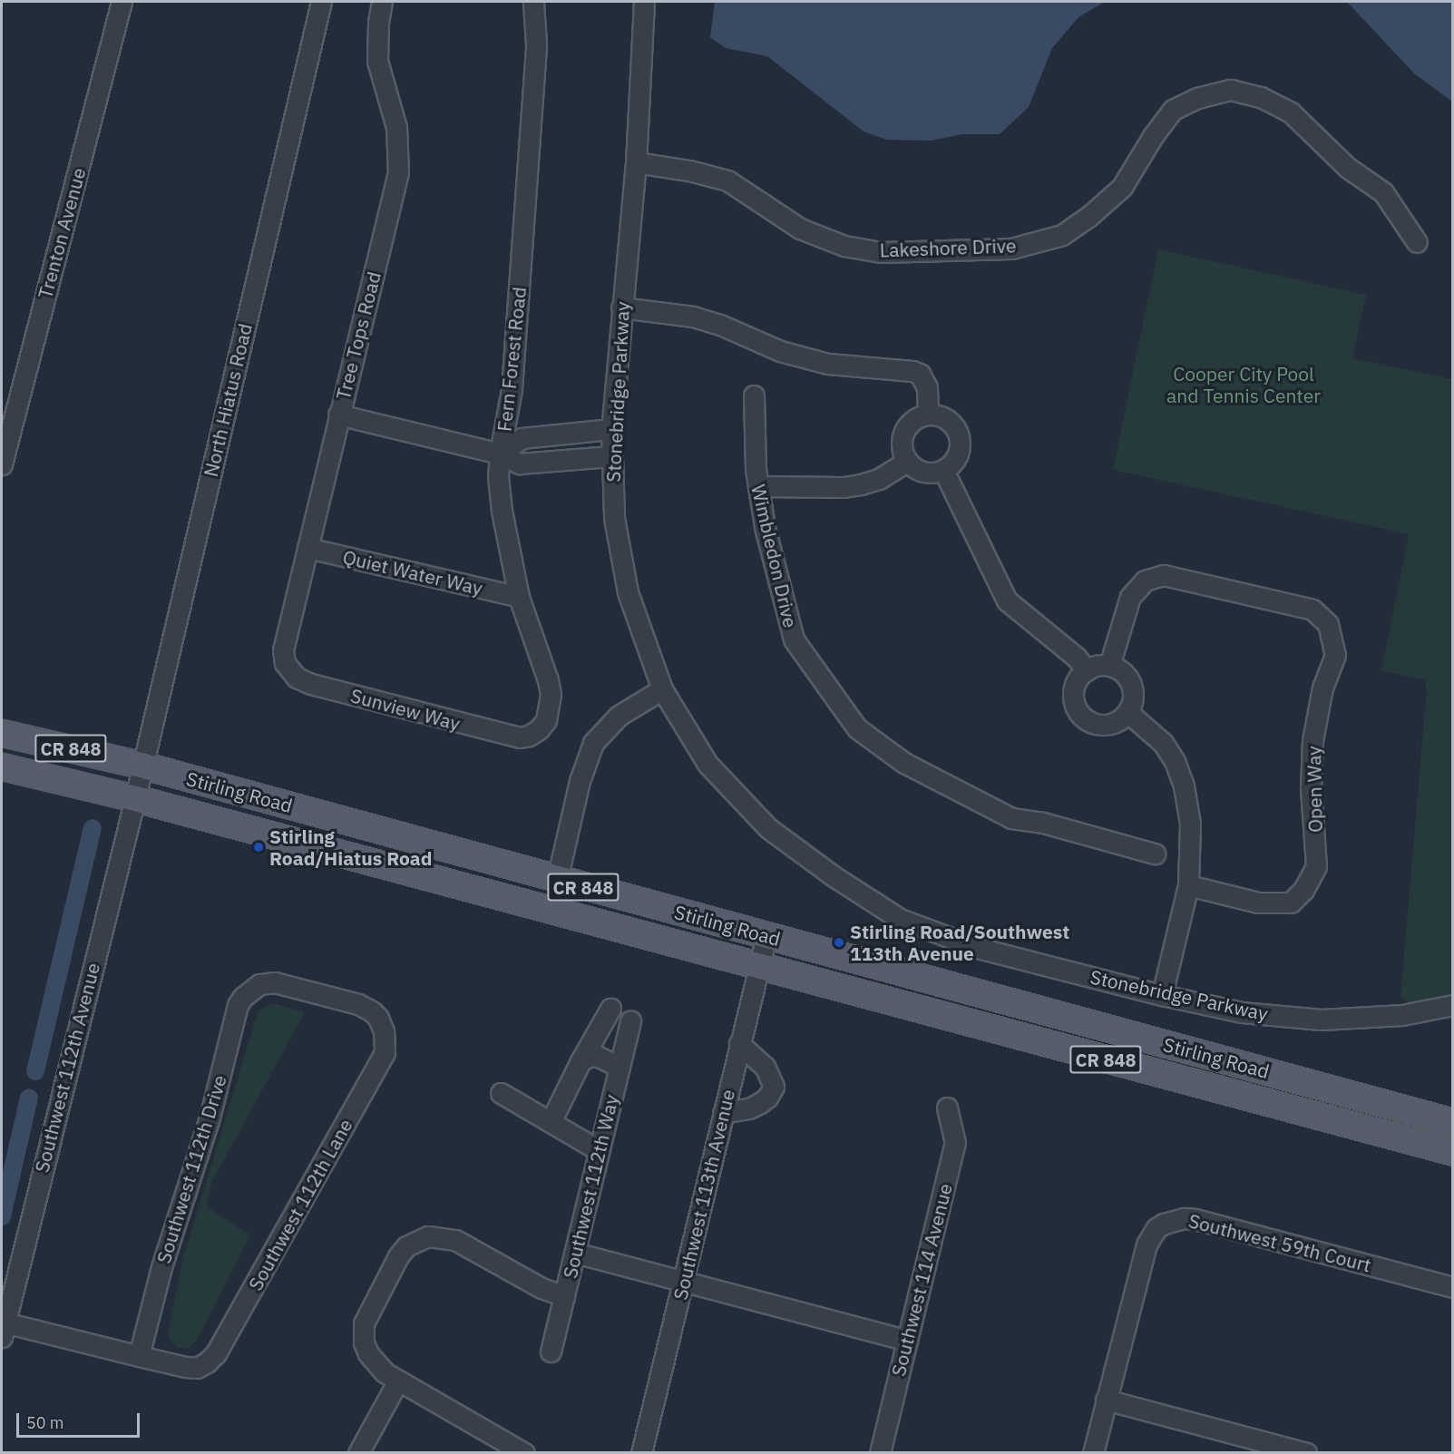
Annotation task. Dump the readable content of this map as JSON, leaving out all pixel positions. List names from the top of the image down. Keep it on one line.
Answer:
{"streets":{"main road":["CR 848","Stirling Road"],"street":["Trenton Avenue","Lakeshore Drive","Tree Tops Road","Fern Forest Road","Stonebridge Parkway","North Hiatus Road","Wimbledon Drive","Quiet Water Way","Sunview Way","Open Way","Southwest 112th Avenue","Southwest 112th Drive","Southwest 112th Way","Southwest 113th Avenue","Southwest 112th Lane","Southwest 59th Court","Southwest 114 Avenue"]},"crossings":[["Lakeshore Drive","Stonebridge Parkway"],["Tree Tops Road","Quiet Water Way"],["Tree Tops Road","Sunview Way"],["Fern Forest Road","Quiet Water Way"],["Fern Forest Road","Sunview Way"],["North Hiatus Road","Stirling Road"],["North Hiatus Road","Southwest 112th Avenue"],["Stirling Road","Southwest 112th Avenue"],["Stirling Road","Southwest 113th Avenue"],["Southwest 112th Drive","Southwest 112th Lane"]],"parks":["Cooper City Pool and Tennis Center"],"places":["Stirling Road/Hiatus Road","Stirling Road/Southwest 113th Avenue"],"scale_bar":"50 m"}
